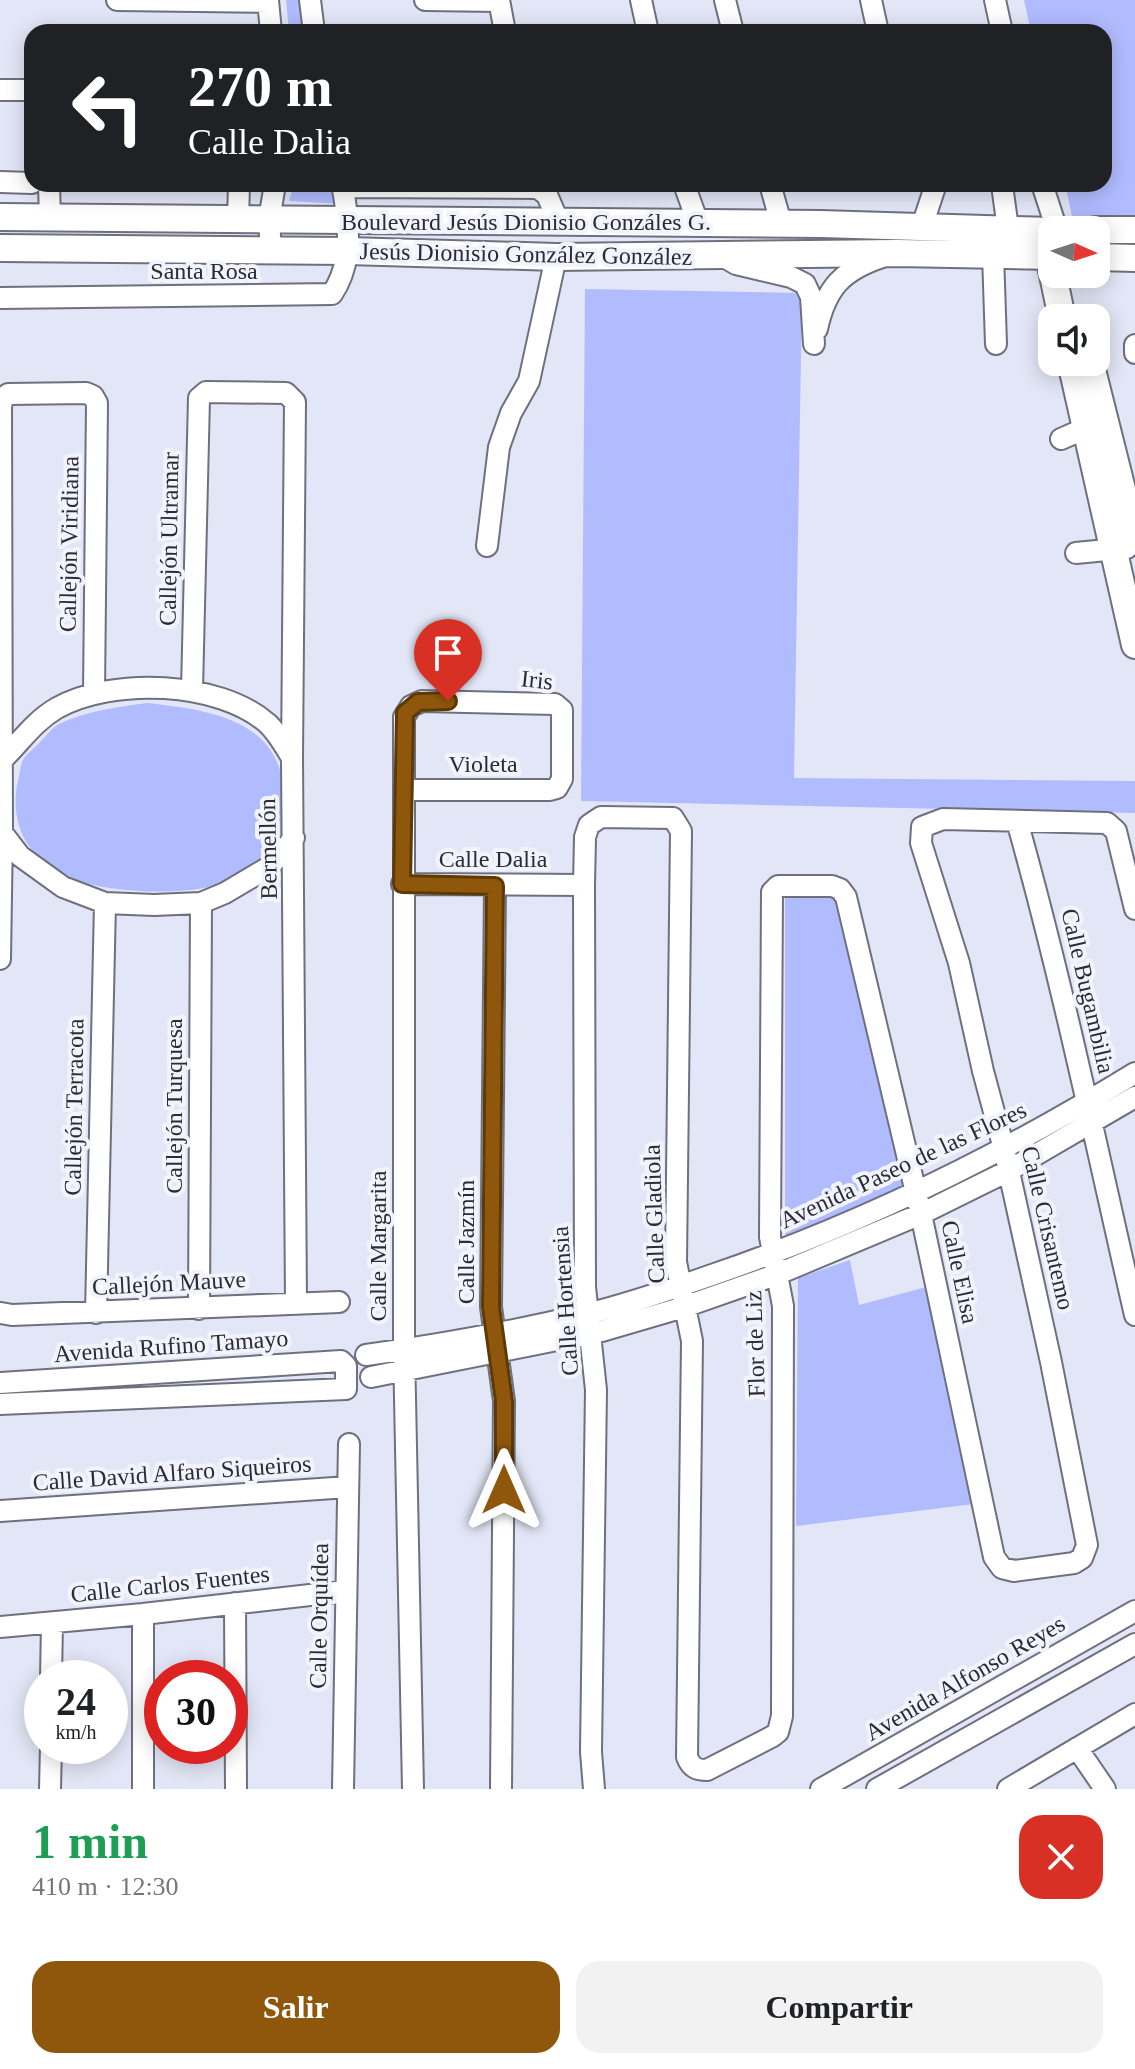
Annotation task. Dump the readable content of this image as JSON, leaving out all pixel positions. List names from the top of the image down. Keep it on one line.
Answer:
{"streets":{"main road":["Boulevard Jesús Dionisio Gonzáles G.","Jesús Dionisio González González"],"street":["Santa Rosa","Callejón Ultramar","Callejón Viridiana","Iris","Violeta","Bermellón","Calle Dalia","Calle Bugambilia","Callejón Turquesa","Callejón Terracota","Avenida Paseo de las Flores","Calle Gladiola","Calle Crisantemo","Calle Jazmín","Calle Margarita","Calle Elisa","Callejón Mauve","Calle Hortensia","Flor de Liz","Avenida Rufino Tamayo","Calle David Alfaro Siqueiros","Calle Carlos Fuentes","Calle Orquídea","Avenida Alfonso Reyes"]},"crossings":[["Boulevard Jesús Dionisio Gonzáles G.","Santa Rosa"],["Jesús Dionisio González González","Santa Rosa"],["Callejón Ultramar","Callejón Viridiana"],["Callejón Ultramar","Bermellón"],["Callejón Ultramar","Callejón Turquesa"],["Callejón Ultramar","Callejón Terracota"],["Callejón Viridiana","Bermellón"],["Callejón Viridiana","Callejón Turquesa"],["Callejón Viridiana","Callejón Terracota"],["Iris","Violeta"],["Iris","Calle Margarita"],["Violeta","Calle Margarita"],["Bermellón","Callejón Turquesa"],["Bermellón","Callejón Terracota"],["Bermellón","Callejón Mauve"],["Calle Dalia","Calle Jazmín"],["Calle Dalia","Calle Margarita"],["Calle Dalia","Calle Hortensia"],["Calle Bugambilia","Avenida Paseo de las Flores"],["Calle Bugambilia","Calle Crisantemo"],["Callejón Turquesa","Callejón Terracota"],["Callejón Turquesa","Callejón Mauve"],["Callejón Terracota","Callejón Mauve"],["Avenida Paseo de las Flores","Calle Gladiola"],["Avenida Paseo de las Flores","Calle Crisantemo"],["Avenida Paseo de las Flores","Calle Jazmín"],["Avenida Paseo de las Flores","Calle Margarita"],["Avenida Paseo de las Flores","Calle Elisa"],["Avenida Paseo de las Flores","Calle Hortensia"],["Avenida Paseo de las Flores","Flor de Liz"],["Calle Gladiola","Calle Hortensia"],["Calle Gladiola","Flor de Liz"],["Calle Crisantemo","Calle Elisa"],["Calle Elisa","Flor de Liz"],["Calle David Alfaro Siqueiros","Calle Orquídea"],["Calle Carlos Fuentes","Calle Orquídea"]],"north":"right","page":{"turn":["270 m","Calle Dalia"],"speed":"24 km/h","limit":"30","heading":["1 min","410 m · 12:30"],"buttons":["Salir","Compartir"]}}
